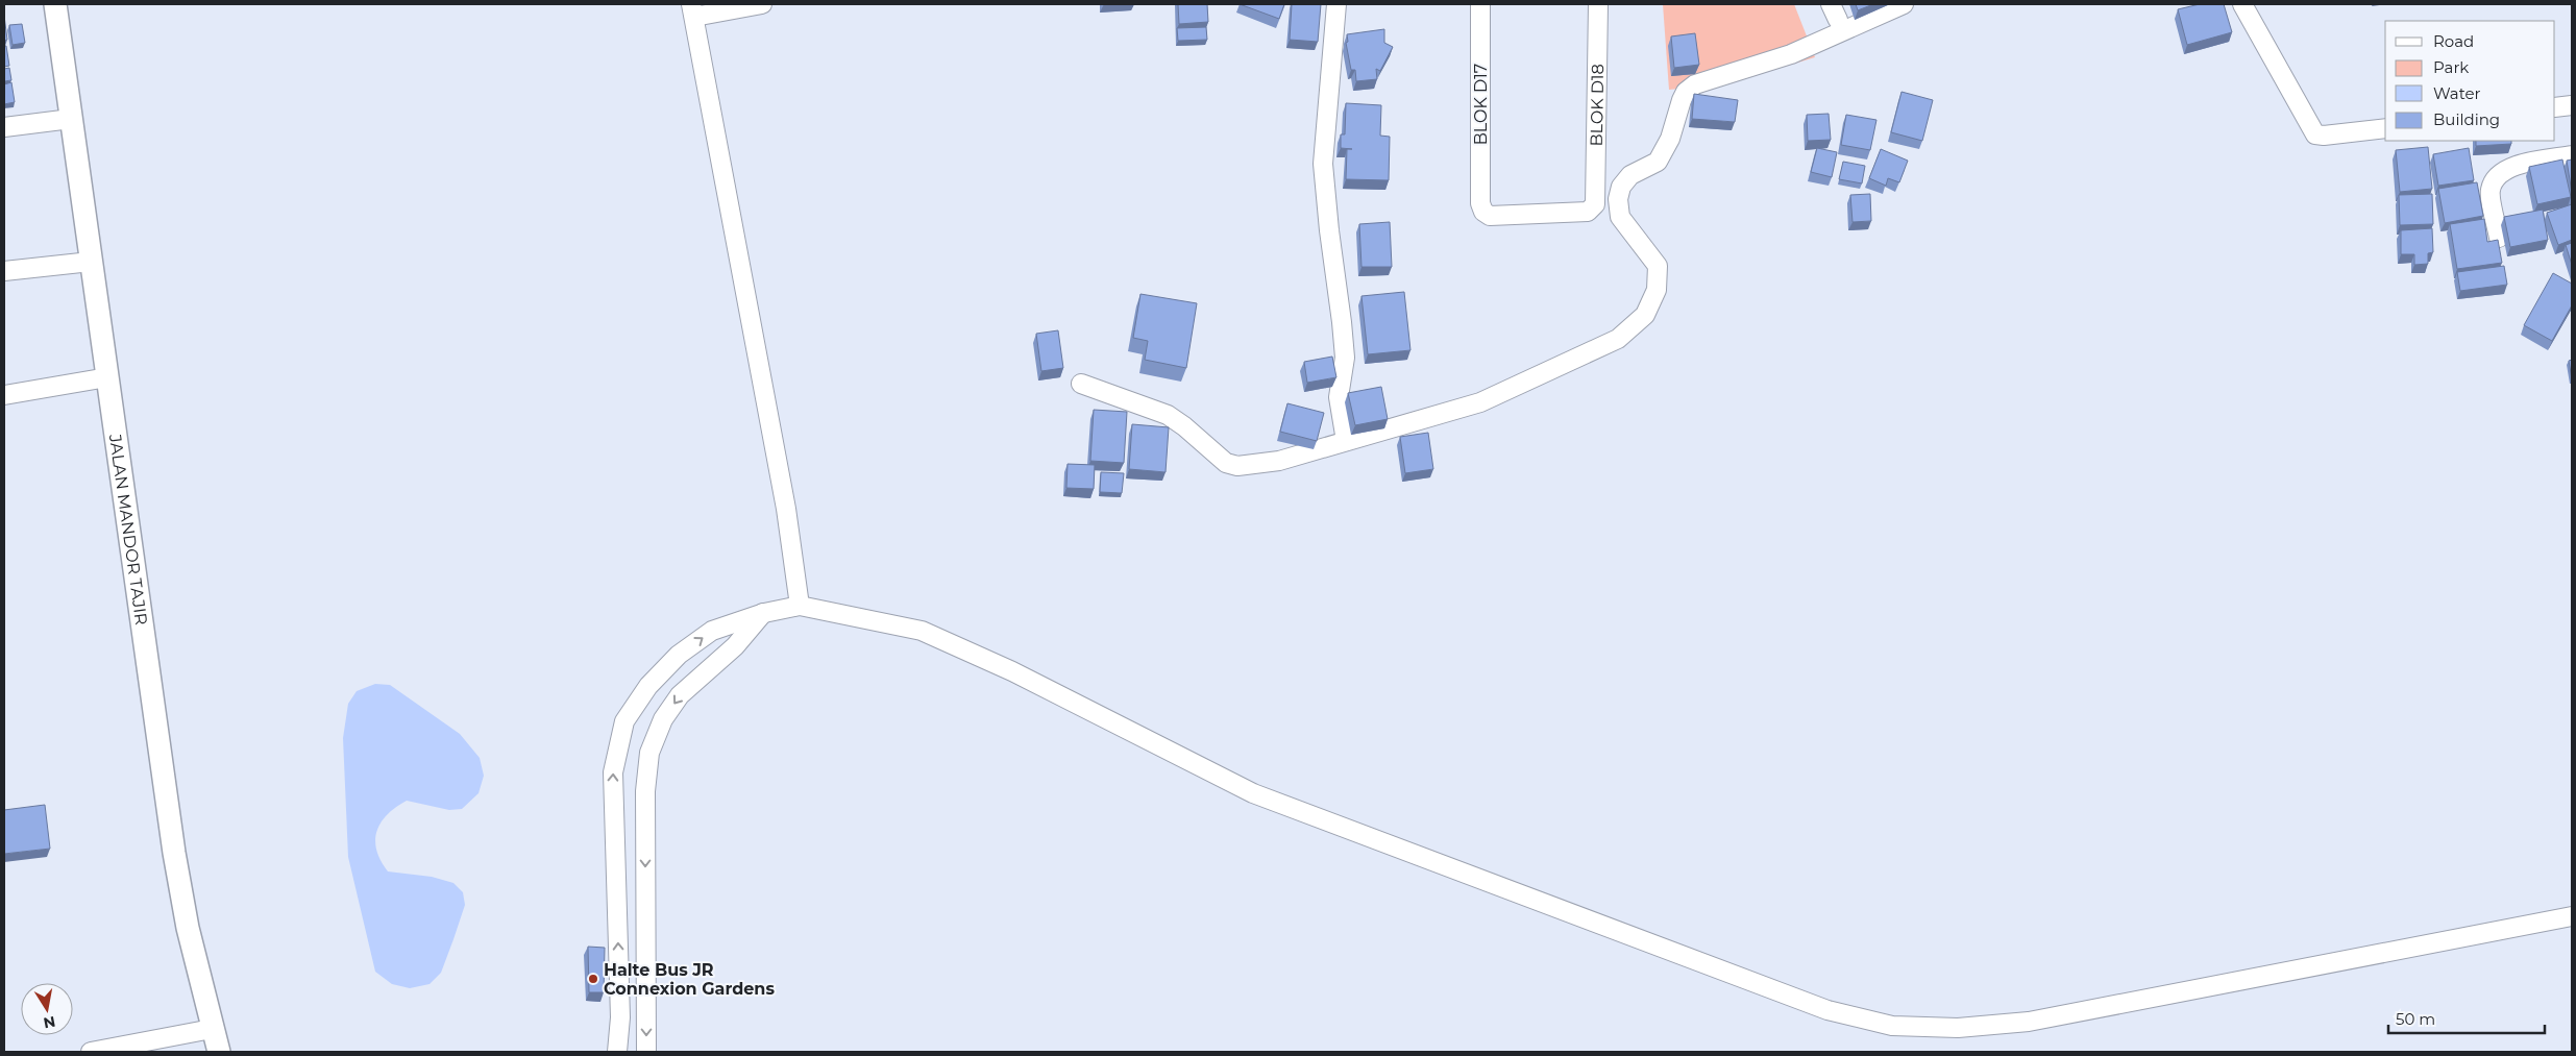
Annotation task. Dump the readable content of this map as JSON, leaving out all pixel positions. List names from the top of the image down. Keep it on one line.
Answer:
{"streets":{"street":["BLOK D17","BLOK D18","JALAN MANDOR TAJIR"]},"crossings":[["BLOK D17","BLOK D18"]],"places":["Halte Bus JR Connexion Gardens"],"legend":["Road","Park","Water","Building"],"scale_bar":"50 m","north":"bottom"}
